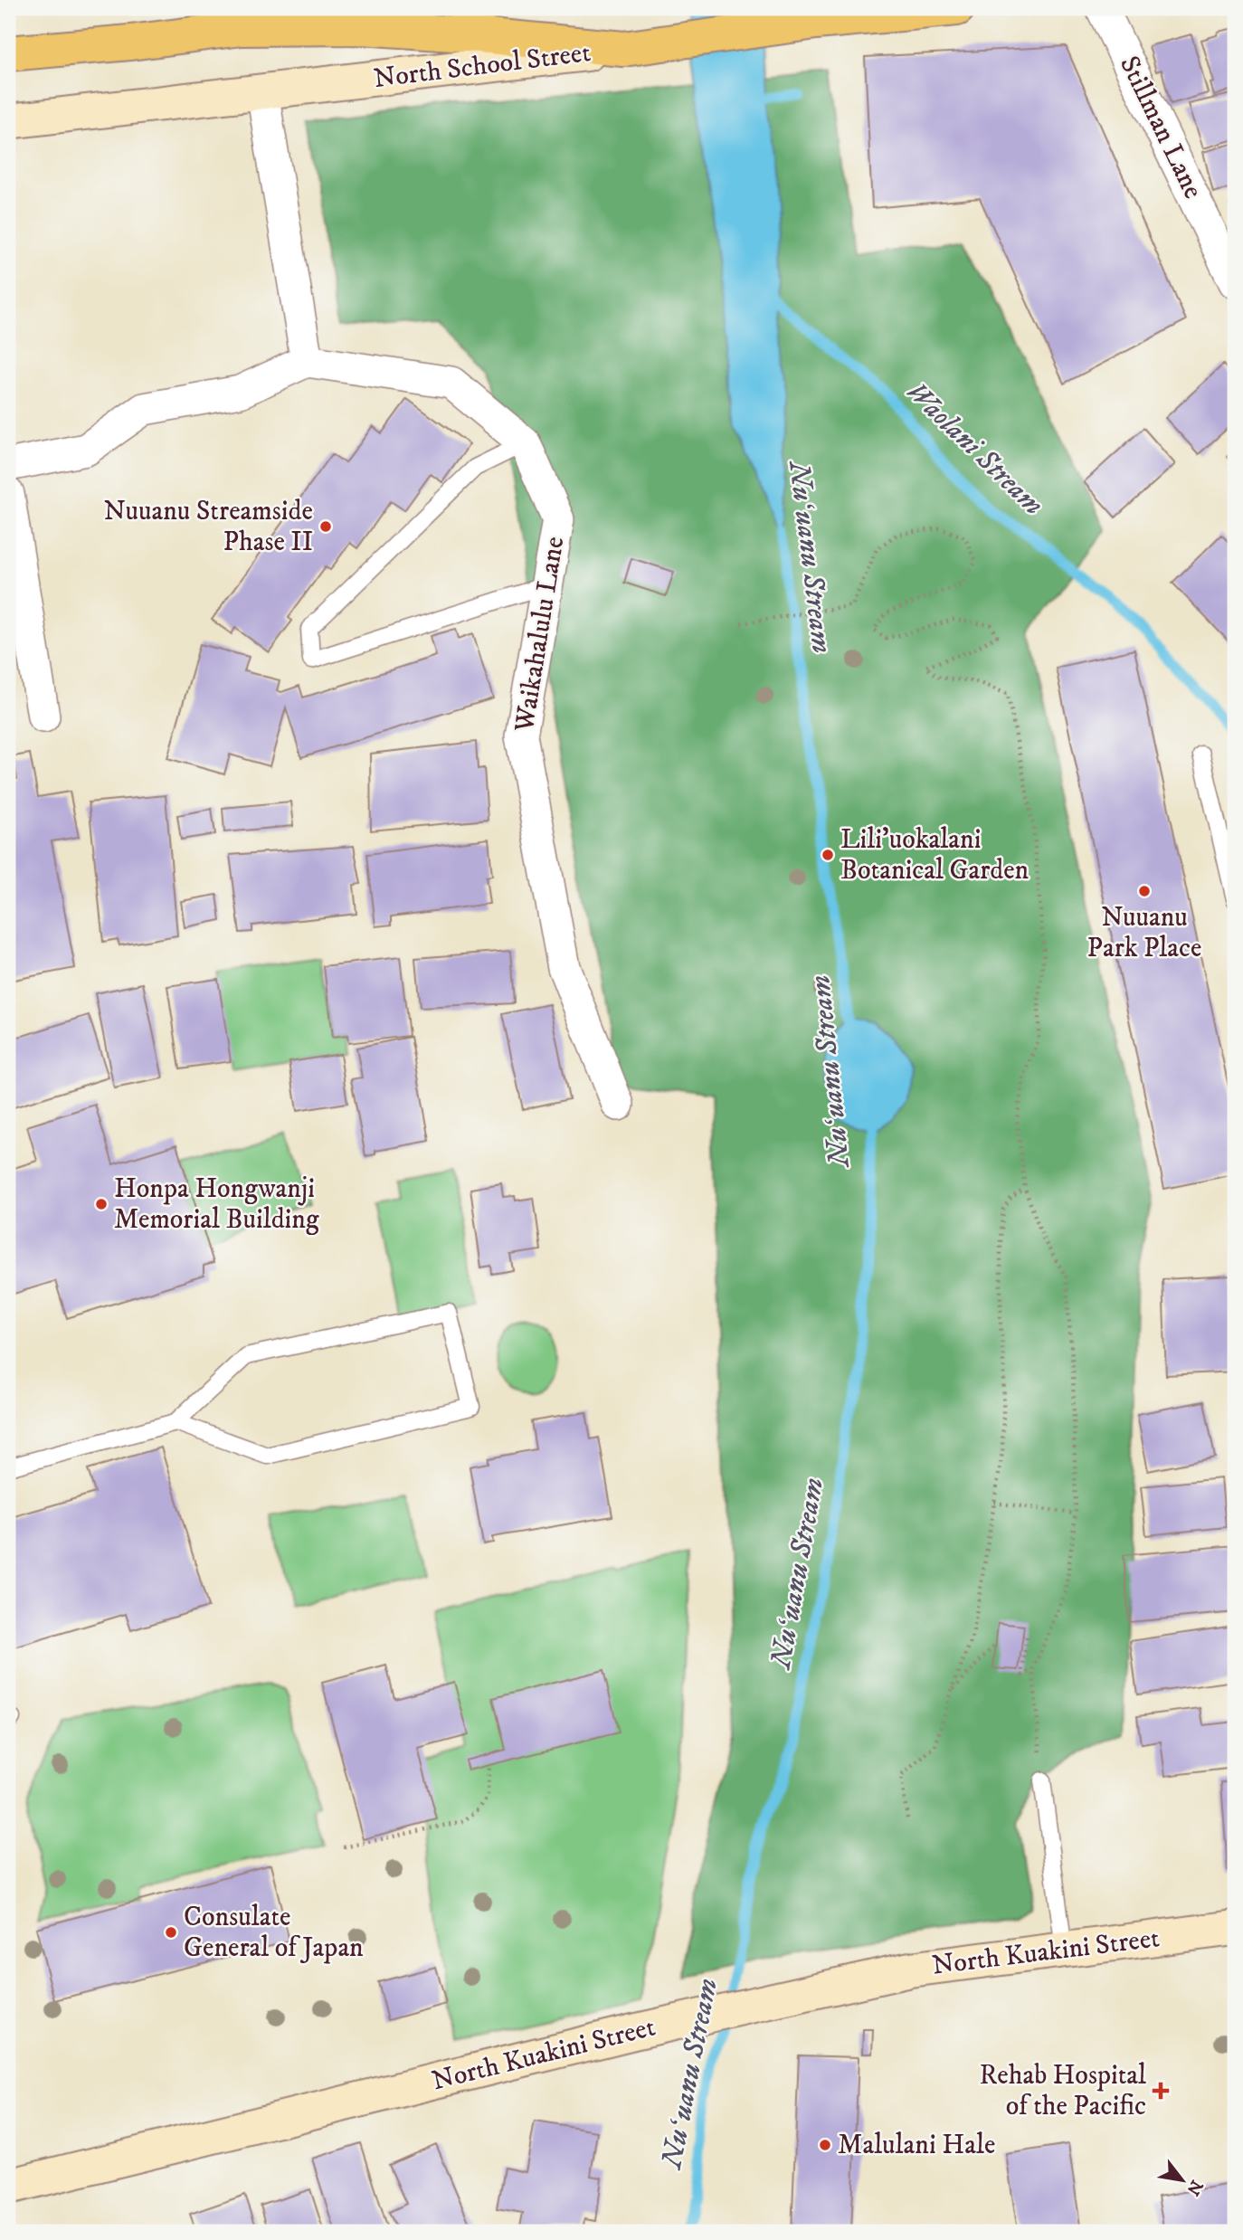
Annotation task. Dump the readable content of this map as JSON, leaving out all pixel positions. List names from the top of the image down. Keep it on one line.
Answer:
{"streets":{"main road":["North School Street"],"street":["Stillman Lane","Waikahalulu Lane","North Kuakini Street"]},"water":["Waolani Stream","Nuʻuanu Stream"],"places":{"other":["Nuuanu Streamside Phase II","Lili'uokalani Botanical Garden","Nuuanu Park Place","Honpa Hongwanji Memorial Building","Consulate General of Japan","Malulani Hale"],"health":["Rehab Hospital of the Pacific"]},"north":"bottom right"}
